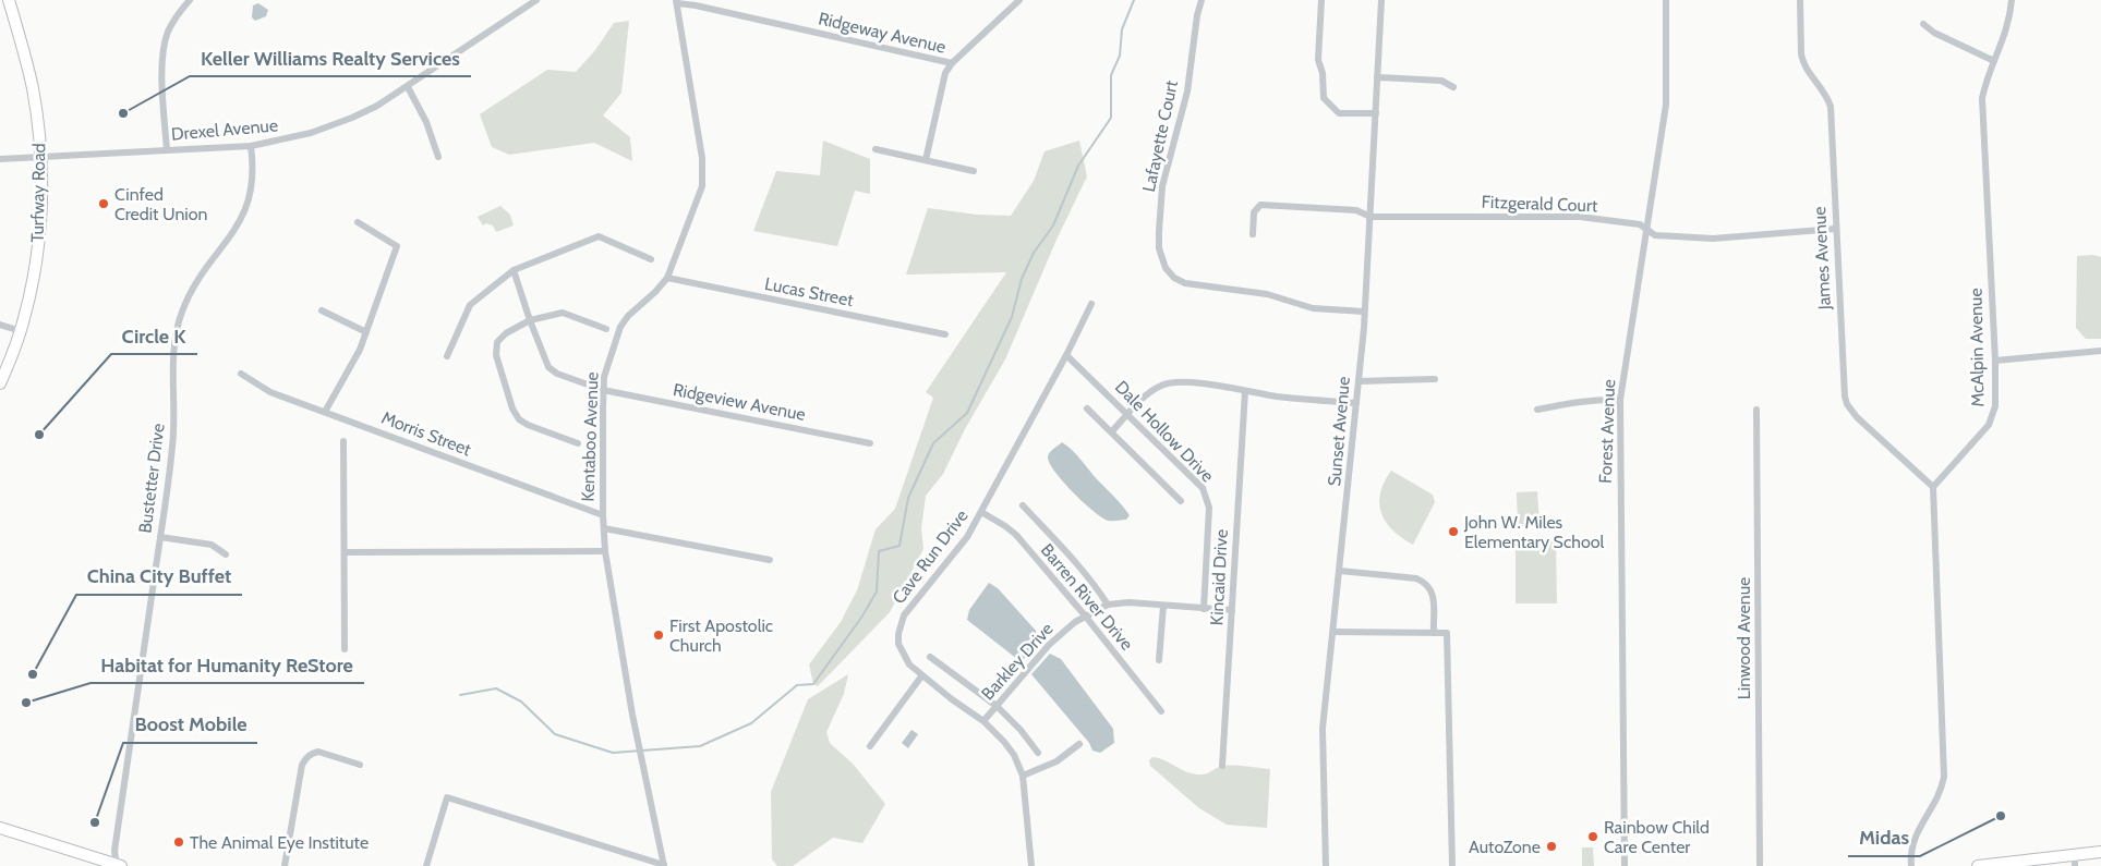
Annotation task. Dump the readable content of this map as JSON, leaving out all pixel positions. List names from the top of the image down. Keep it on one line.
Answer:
{"streets":{"main road":["Turfway Road"],"street":["Ridgeway Avenue","Drexel Avenue","Lafayette Court","Fitzgerald Court","James Avenue","Lucas Street","McAlpin Avenue","Ridgeview Avenue","Dale Hollow Drive","Sunset Avenue","Forest Avenue","Morris Street","Kentaboo Avenue","Bustetter Drive","Cave Run Drive","Kincaid Drive","Barren River Drive","Linwood Avenue","Barkley Drive"]},"crossings":[["Ridgeway Avenue","Kentaboo Avenue"],["Drexel Avenue","Turfway Road"],["Drexel Avenue","Bustetter Drive"],["Lafayette Court","Sunset Avenue"],["Fitzgerald Court","James Avenue"],["Fitzgerald Court","Sunset Avenue"],["Fitzgerald Court","Forest Avenue"],["James Avenue","McAlpin Avenue"],["Lucas Street","Kentaboo Avenue"],["Ridgeview Avenue","Kentaboo Avenue"],["Dale Hollow Drive","Cave Run Drive"],["Dale Hollow Drive","Barkley Drive"],["Morris Street","Kentaboo Avenue"],["Cave Run Drive","Barren River Drive"],["Cave Run Drive","Barkley Drive"],["Kincaid Drive","Barkley Drive"],["Barren River Drive","Barkley Drive"]],"places":["Keller Williams Realty Services","Cinfed Credit Union","Circle K","John W. Miles Elementary School","First Apostolic Church","China City Buffet","Habitat for Humanity ReStore","Midas","Boost Mobile","Rainbow Child Care Center","The Animal Eye Institute","AutoZone"]}
